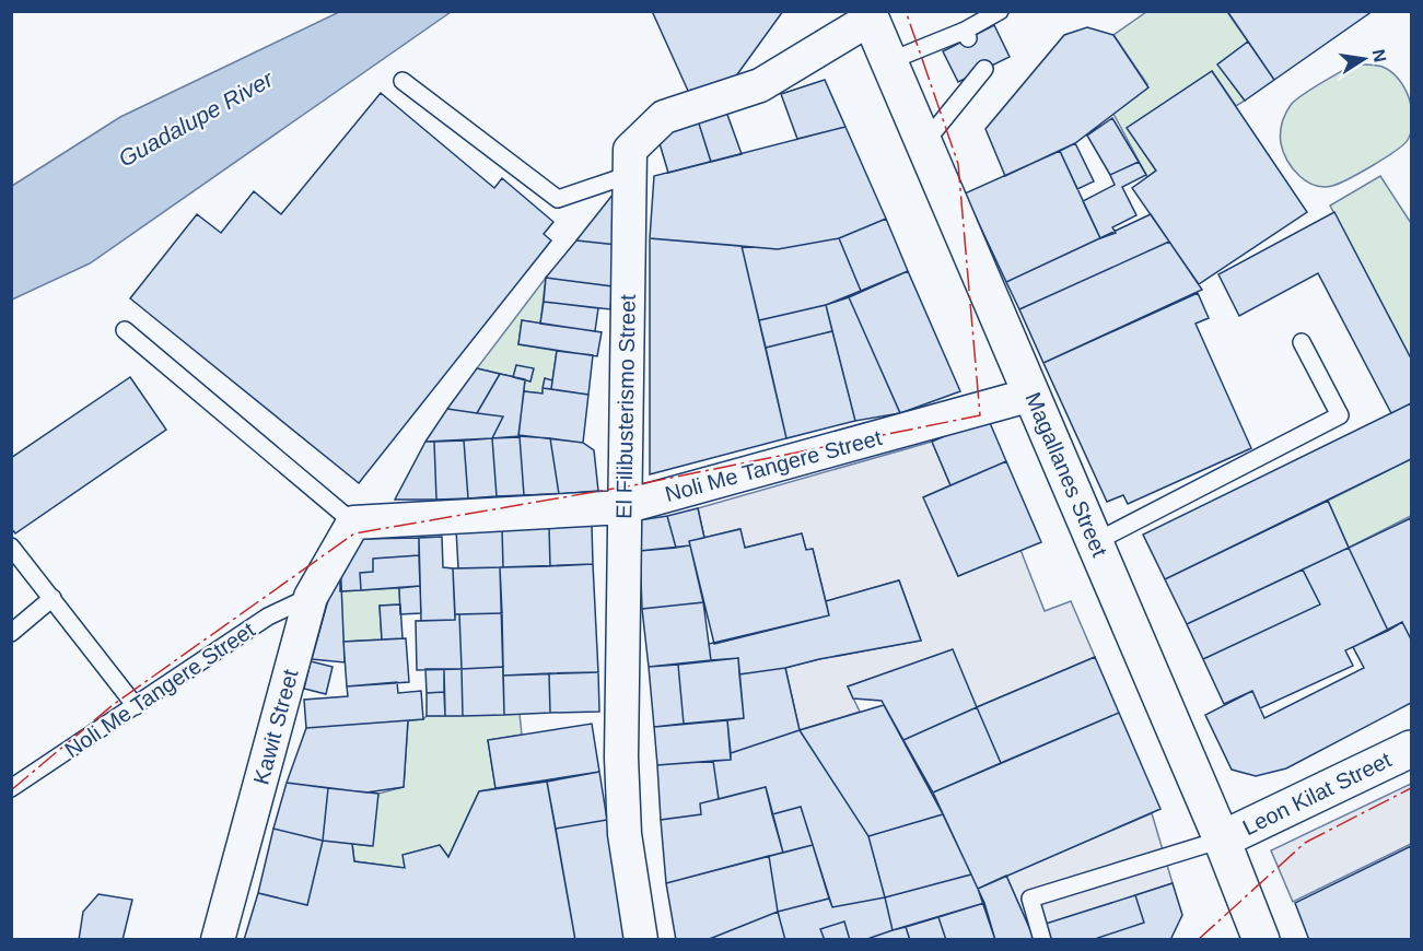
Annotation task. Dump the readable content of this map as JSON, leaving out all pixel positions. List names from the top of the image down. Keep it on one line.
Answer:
{"streets":{"street":["El Filibusterismo Street","Noli Me Tangere Street","Magallanes Street","Kawit Street","Leon Kilat Street"]},"crossings":[["El Filibusterismo Street","Noli Me Tangere Street"],["El Filibusterismo Street","Magallanes Street"],["Noli Me Tangere Street","Magallanes Street"],["Noli Me Tangere Street","Kawit Street"],["Magallanes Street","Leon Kilat Street"]],"water":["Guadalupe River"],"north":"right"}
